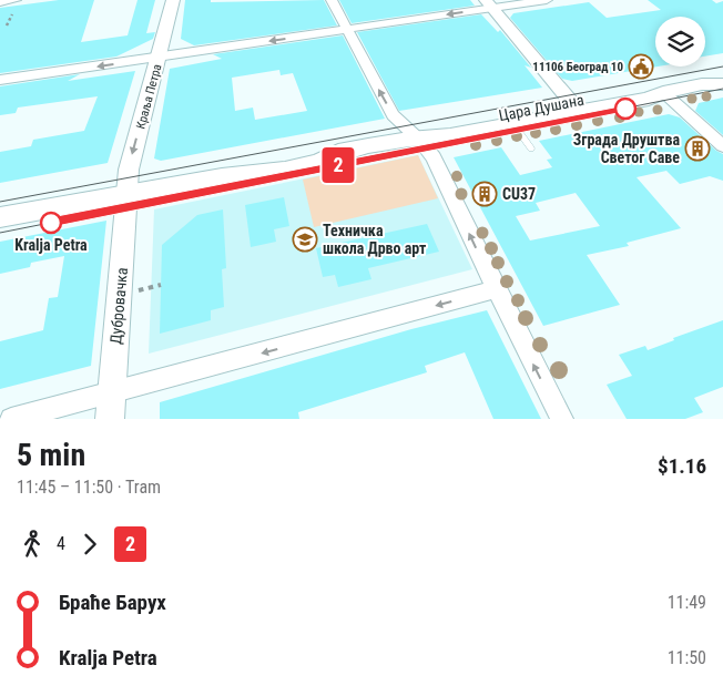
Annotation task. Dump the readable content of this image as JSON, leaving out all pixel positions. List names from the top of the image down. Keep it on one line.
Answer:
{"streets":{"main road":["Цара Душана"],"street":["Краља Петра","Дубровачка"]},"crossings":[["Краља Петра","Цара Душана"],["Краља Петра","Дубровачка"],["Цара Душана","Дубровачка"]],"one_way":["Краља Петра"],"places":{"public building":["11106 Београд 10"],"building":["Зграда Друштва Светог Саве","CU37"],"other":["Kralja Petra"],"school or university":["Техничка школа Дрво арт"]},"lines":["tram line 2"],"page":{"on_map":"2","heading":["5 min","11:45 – 11:50 · Tram","$1.16"],"legs":["4","2"],"list":[{"name":"Браће Барух","value":"11:49"},{"name":"Kralja Petra","value":"11:50"}]}}
